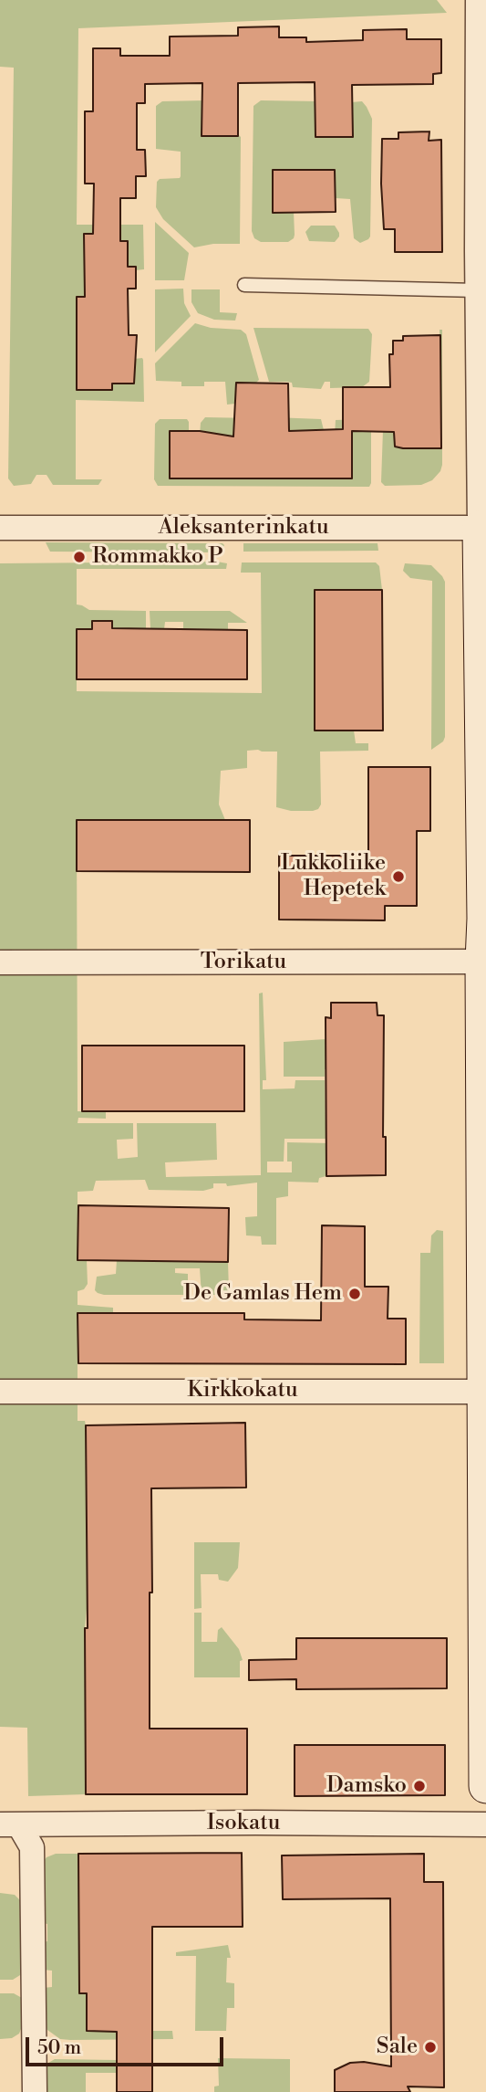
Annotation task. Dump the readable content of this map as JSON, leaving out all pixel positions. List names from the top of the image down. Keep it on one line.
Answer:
{"streets":{"street":["Aleksanterinkatu","Torikatu","Kirkkokatu","Isokatu"]},"places":["Rommakko P","Lukkoliike Hepetek","De Gamlas Hem","Damsko","Sale"],"scale_bar":"50 m"}
